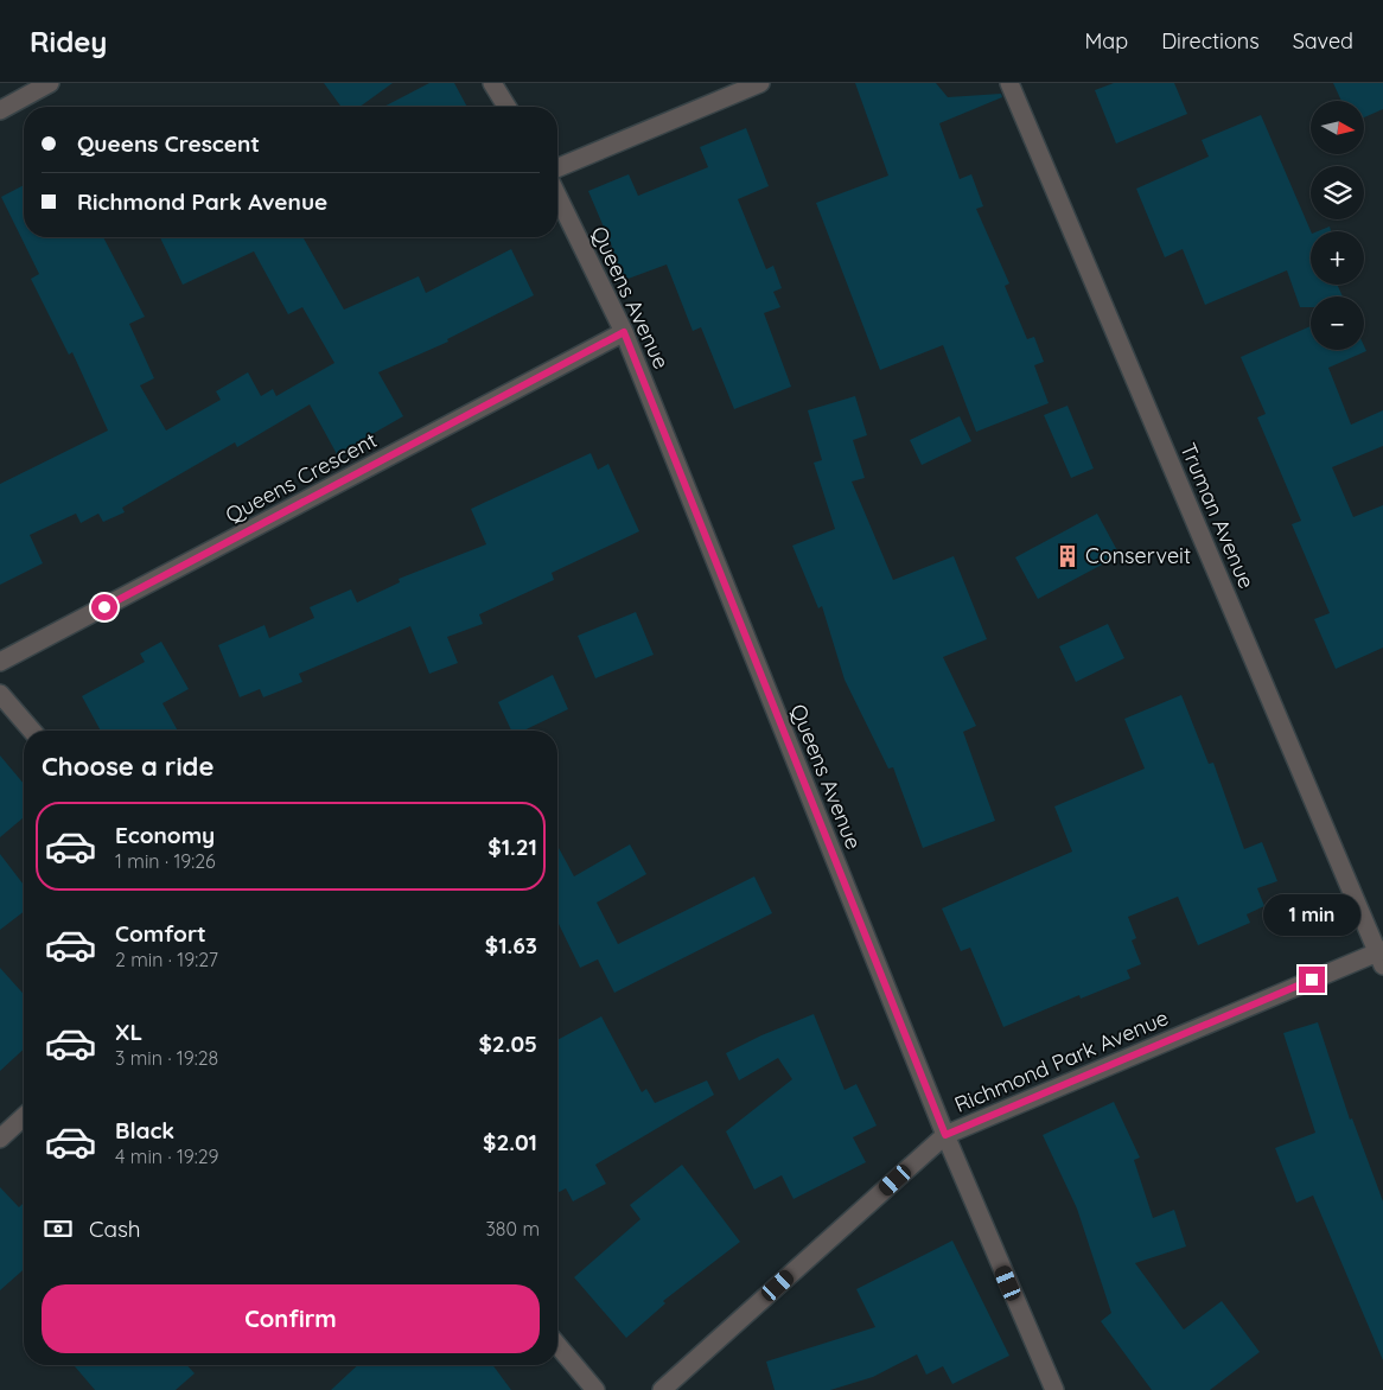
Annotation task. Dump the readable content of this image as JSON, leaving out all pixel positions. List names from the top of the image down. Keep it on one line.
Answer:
{"streets":{"street":["Queens Avenue","Queens Crescent","Truman Avenue","Richmond Park Avenue"]},"crossings":[["Queens Avenue","Queens Crescent"],["Queens Avenue","Richmond Park Avenue"],["Truman Avenue","Richmond Park Avenue"]],"places":{"building":["Conserveit"]},"north":"right","page":{"header":"Ridey","nav":["Map","Directions","Saved"],"map_buttons":["+","−"],"banner":["Queens Crescent","Richmond Park Avenue"],"heading":"Choose a ride","list":[{"name":"Economy","note":"1 min · 19:26","value":"$1.21"},{"name":"Comfort","note":"2 min · 19:27","value":"$1.63"},{"name":"XL","note":"3 min · 19:28","value":"$2.05"},{"name":"Black","note":"4 min · 19:29","value":"$2.01"}],"bubble":"1 min","pay":["Cash","380 m"],"buttons":"Confirm"}}
